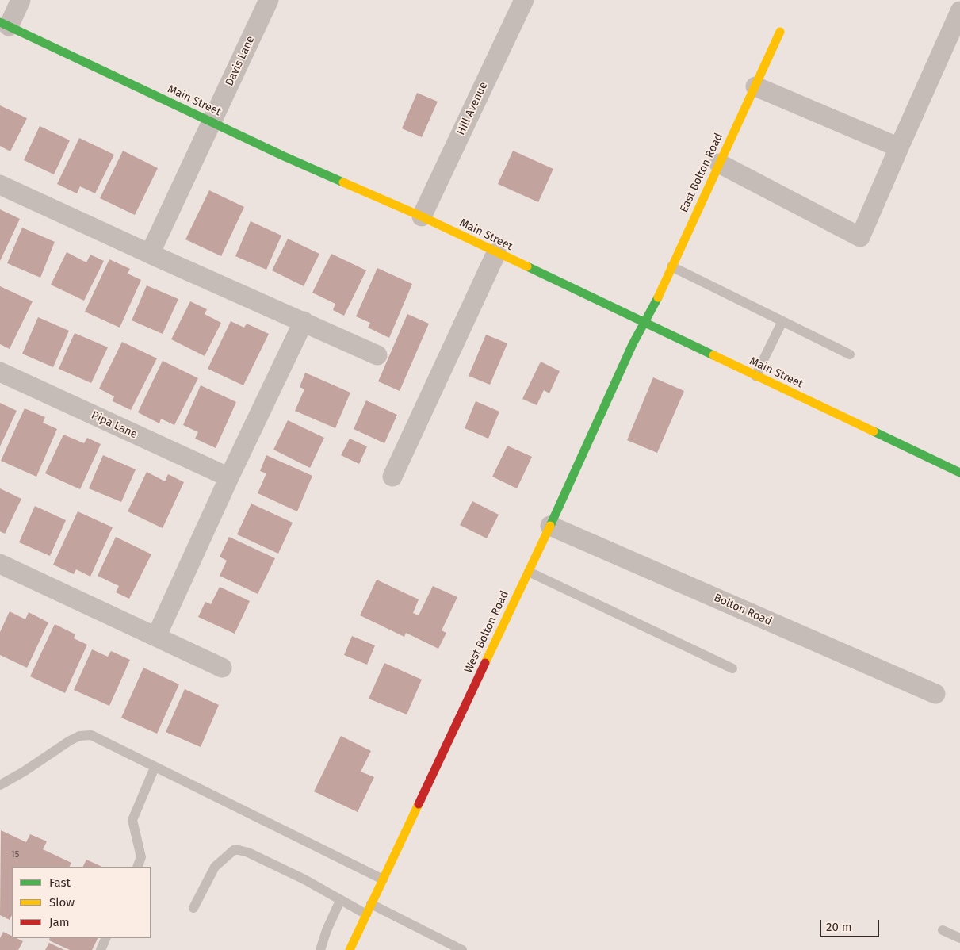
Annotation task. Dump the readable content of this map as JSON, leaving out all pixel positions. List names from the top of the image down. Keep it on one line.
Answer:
{"streets":{"main road":["Main Street","East Bolton Road","West Bolton Road"],"street":["Davis Lane","Hill Avenue","Pipa Lane","Bolton Road"]},"crossings":[["Davis Lane","Main Street"],["Main Street","Hill Avenue"],["Main Street","East Bolton Road"],["Main Street","West Bolton Road"],["East Bolton Road","West Bolton Road"],["Bolton Road","West Bolton Road"]],"house_numbers":["15"],"legend":["Fast","Slow","Jam"],"scale_bar":"20 m"}
